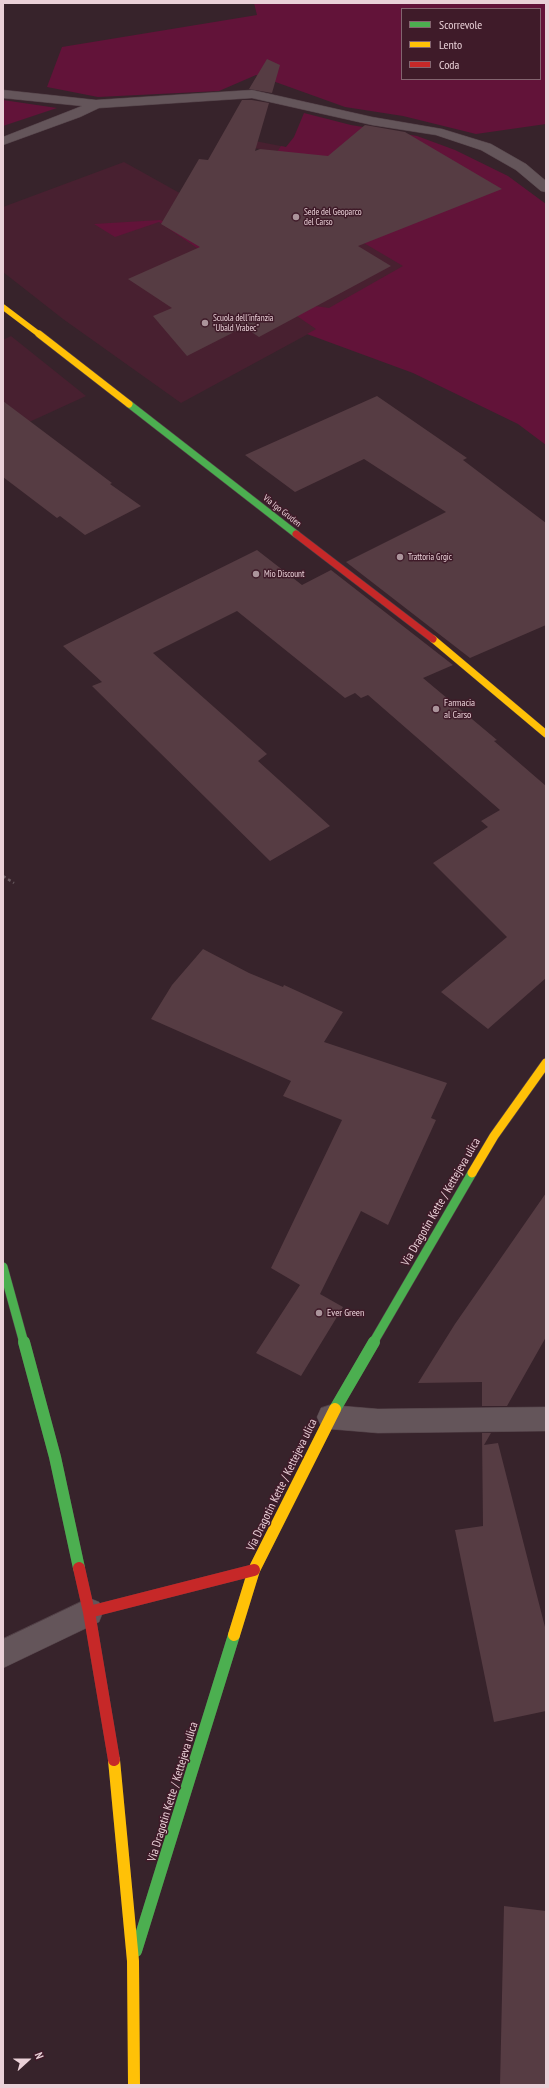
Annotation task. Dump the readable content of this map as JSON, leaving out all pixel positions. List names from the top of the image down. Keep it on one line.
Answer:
{"streets":{"main road":["Via Igo Gruden","Via Dragotin Kette / Kettejeva ulica"]},"places":["Sede del Geoparco del Carso","Scuola dell'infanzia \"Ubald Vrabec\"","Trattoria Grgic","Mio Discount","Farmacia al Carso","Ever Green"],"legend":["Scorrevole","Lento","Coda"],"north":"right"}
